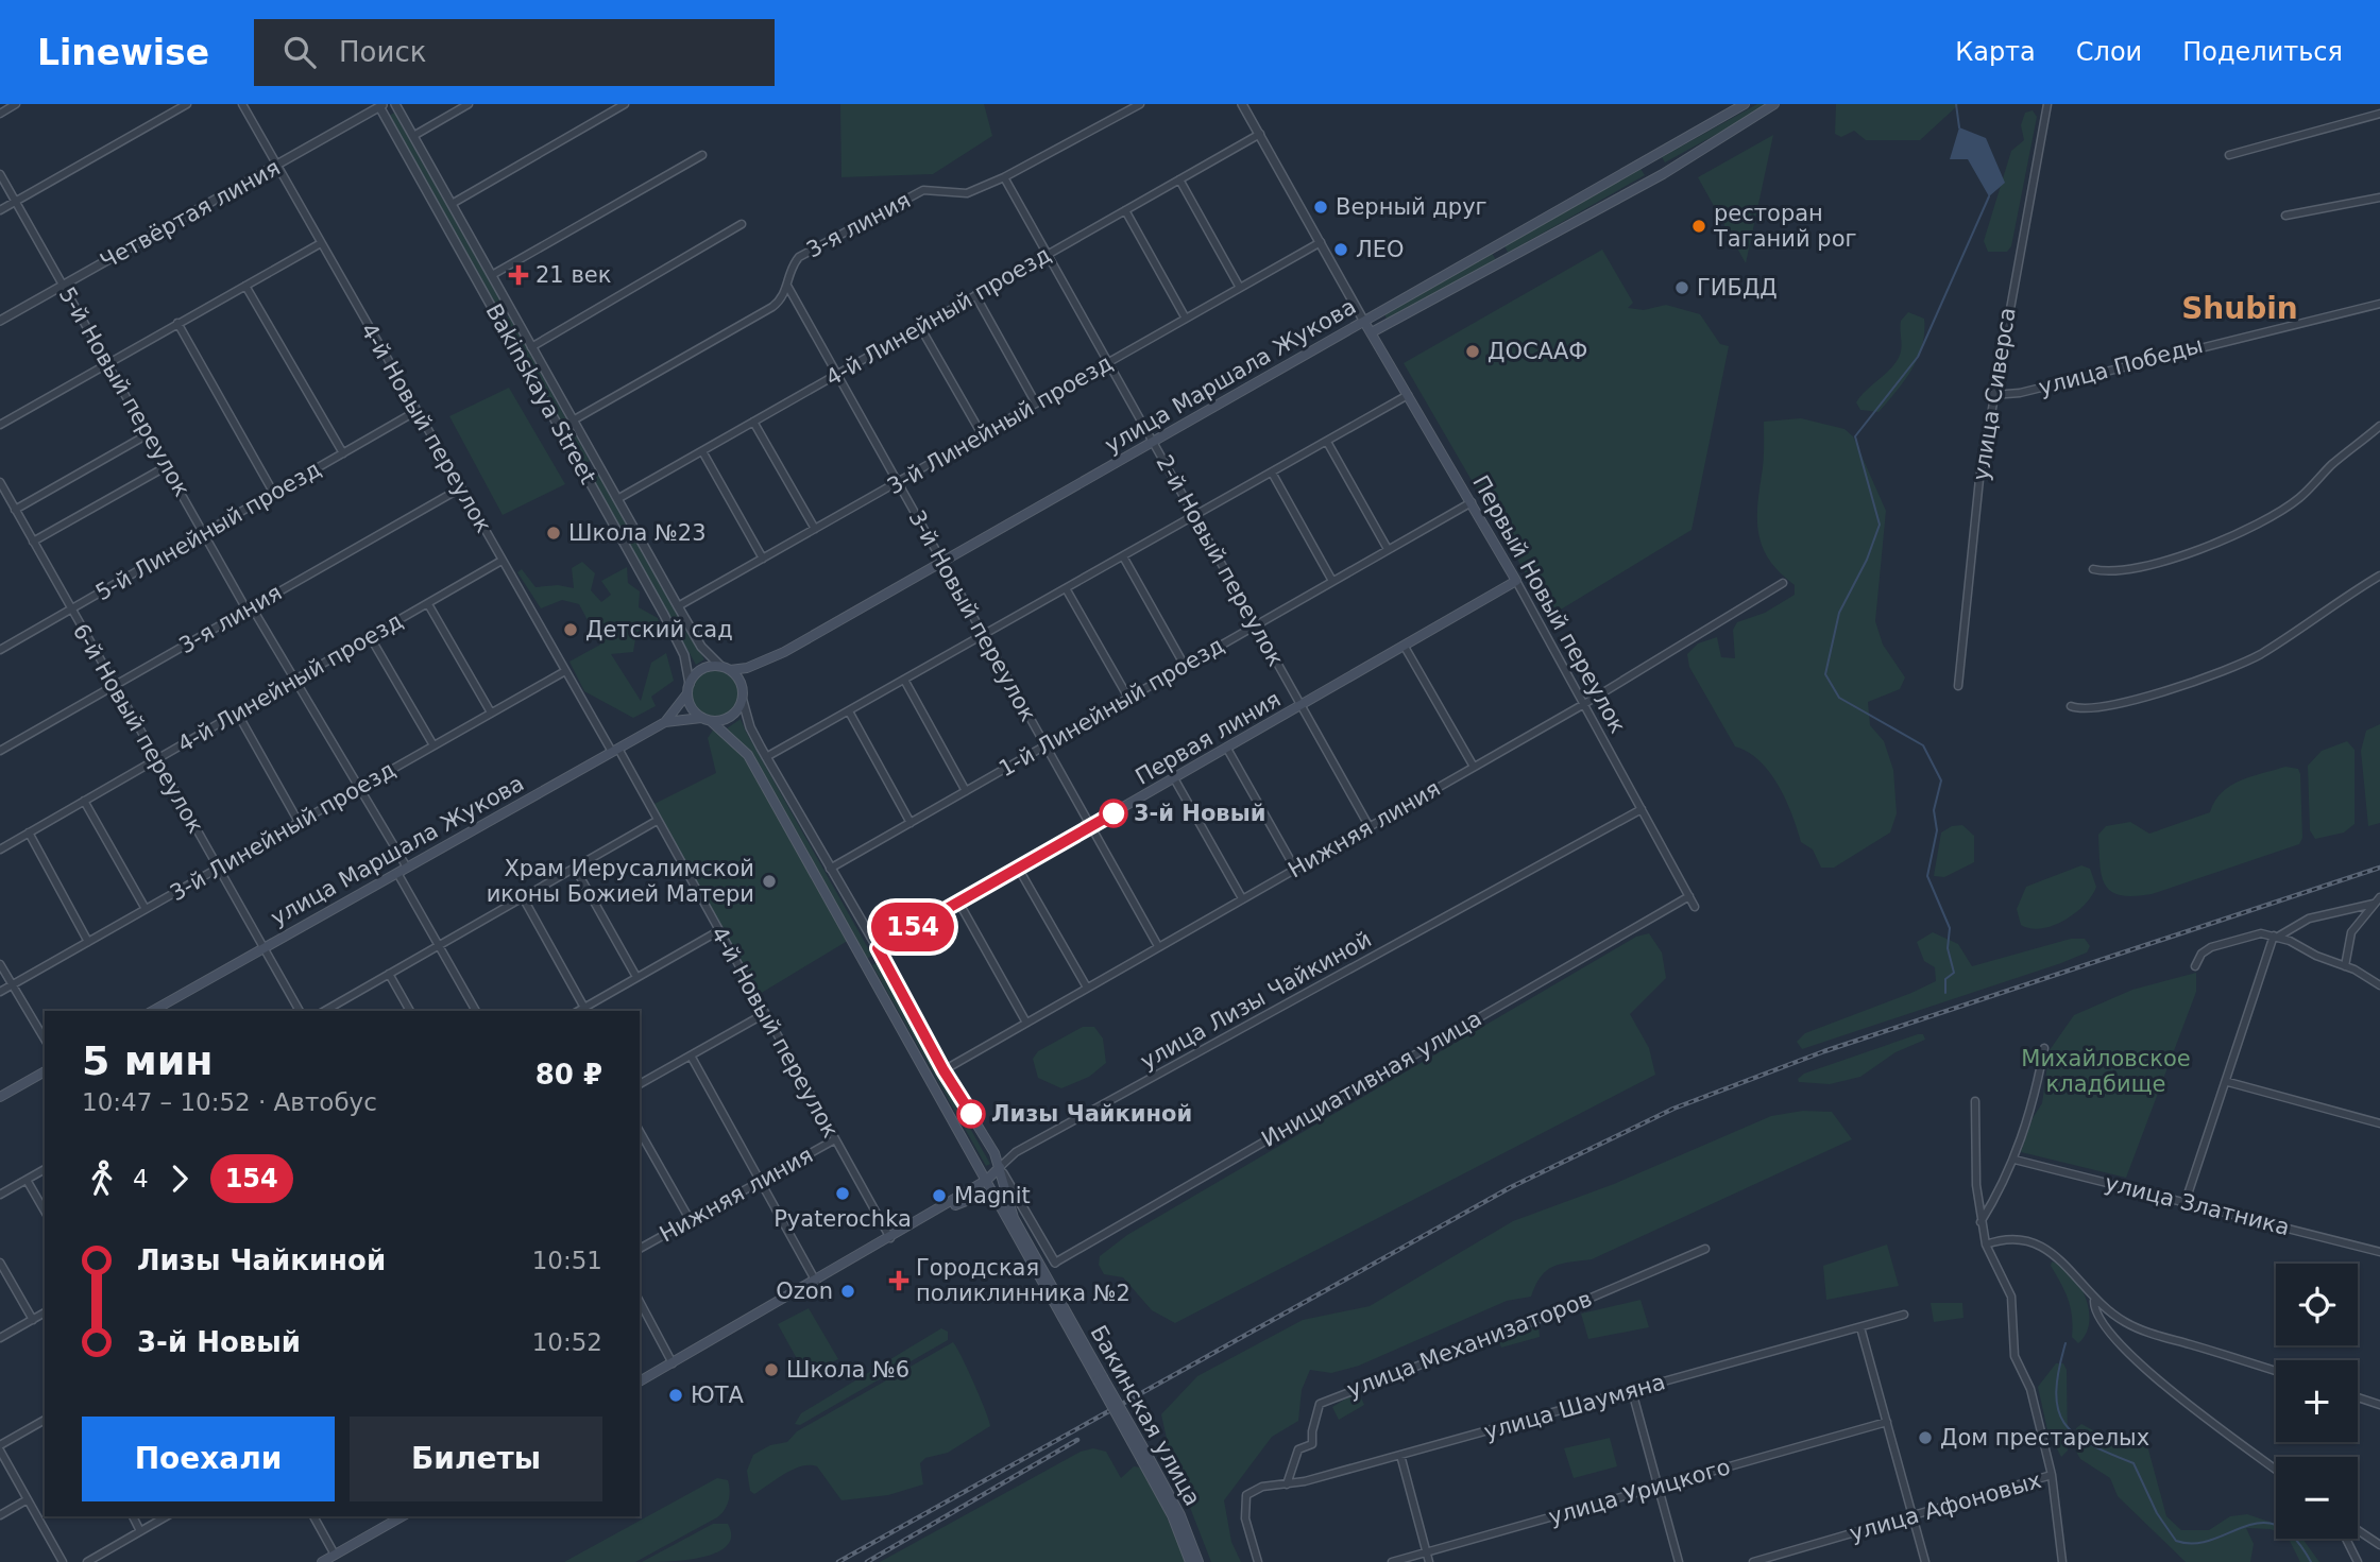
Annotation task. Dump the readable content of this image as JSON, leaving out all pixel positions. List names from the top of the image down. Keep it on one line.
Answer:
{"streets":{"main road":["улица Маршала Жукова","Первый Новый переулок","Первая линия","улица Лизы Чайкиной","Бакинская улица"],"street":["Четвёртая линия","3-я линия","4-й Линейный проезд","улица Победы","5-й Новый переулок","Bakinskaya Street","улица Сиверса","3-й Линейный проезд","4-й Новый переулок","5-й Линейный проезд","2-й Новый переулок","3-й Новый переулок","1-й Линейный проезд","6-й Новый переулок","Нижняя линия","Инициативная улица","улица Златника","улица Механизаторов","улица Шаумяна","улица Урицкого","улица Афоновых"]},"crossings":[["Четвёртая линия","5-й Новый переулок"],["Четвёртая линия","Bakinskaya Street"],["Четвёртая линия","4-й Новый переулок"],["3-я линия","5-й Новый переулок"],["3-я линия","Bakinskaya Street"],["3-я линия","4-й Новый переулок"],["3-я линия","2-й Новый переулок"],["3-я линия","3-й Новый переулок"],["3-я линия","6-й Новый переулок"],["4-й Линейный проезд","5-й Новый переулок"],["4-й Линейный проезд","Bakinskaya Street"],["4-й Линейный проезд","4-й Новый переулок"],["4-й Линейный проезд","2-й Новый переулок"],["4-й Линейный проезд","3-й Новый переулок"],["4-й Линейный проезд","6-й Новый переулок"],["улица Победы","улица Сиверса"],["улица Маршала Жукова","5-й Новый переулок"],["улица Маршала Жукова","Bakinskaya Street"],["улица Маршала Жукова","4-й Новый переулок"],["улица Маршала Жукова","2-й Новый переулок"],["улица Маршала Жукова","Первый Новый переулок"],["улица Маршала Жукова","3-й Новый переулок"],["улица Маршала Жукова","6-й Новый переулок"],["улица Маршала Жукова","Бакинская улица"],["5-й Новый переулок","3-й Линейный проезд"],["5-й Новый переулок","5-й Линейный проезд"],["Bakinskaya Street","3-й Линейный проезд"],["Bakinskaya Street","Бакинская улица"],["3-й Линейный проезд","4-й Новый переулок"],["3-й Линейный проезд","2-й Новый переулок"],["3-й Линейный проезд","3-й Новый переулок"],["3-й Линейный проезд","6-й Новый переулок"],["4-й Новый переулок","5-й Линейный проезд"],["4-й Новый переулок","Нижняя линия"],["4-й Новый переулок","улица Лизы Чайкиной"],["5-й Линейный проезд","6-й Новый переулок"],["2-й Новый переулок","1-й Линейный проезд"],["2-й Новый переулок","Первая линия"],["2-й Новый переулок","Нижняя линия"],["Первый Новый переулок","1-й Линейный проезд"],["Первый Новый переулок","Первая линия"],["Первый Новый переулок","Нижняя линия"],["Первый Новый переулок","улица Лизы Чайкиной"],["Первый Новый переулок","Инициативная улица"],["3-й Новый переулок","1-й Линейный проезд"],["3-й Новый переулок","Первая линия"],["3-й Новый переулок","Нижняя линия"],["1-й Линейный проезд","Бакинская улица"],["Первая линия","Бакинская улица"],["Нижняя линия","Бакинская улица"],["улица Лизы Чайкиной","Бакинская улица"],["улица Механизаторов","улица Шаумяна"]],"districts":["Shubin"],"parks":["Михайловское кладбище"],"places":{"other":["Верный друг","ресторан Таганий рог","ЛЕО","ГИБДД","ДОСААФ","Школа №23","Детский сад","3-й Новый","Храм Иерусалимской иконы Божией Матери","Лизы Чайкиной","Pyaterochka","Magnit","Ozon","Школа №6","ЮТА","Дом престарелых"],"health":["21 век","Городская поликлинника №2"]},"lines":["bus line 154"],"page":{"header":"Linewise","search":"Поиск","nav":["Карта","Слои","Поделиться"],"on_map":"154","heading":["5 мин","10:47 – 10:52 · Автобус","80 ₽"],"legs":["4","154"],"list":[{"name":"Лизы Чайкиной","value":"10:51"},{"name":"3-й Новый","value":"10:52"}],"map_buttons":["+","−"],"buttons":["Поехали","Билеты"]}}
